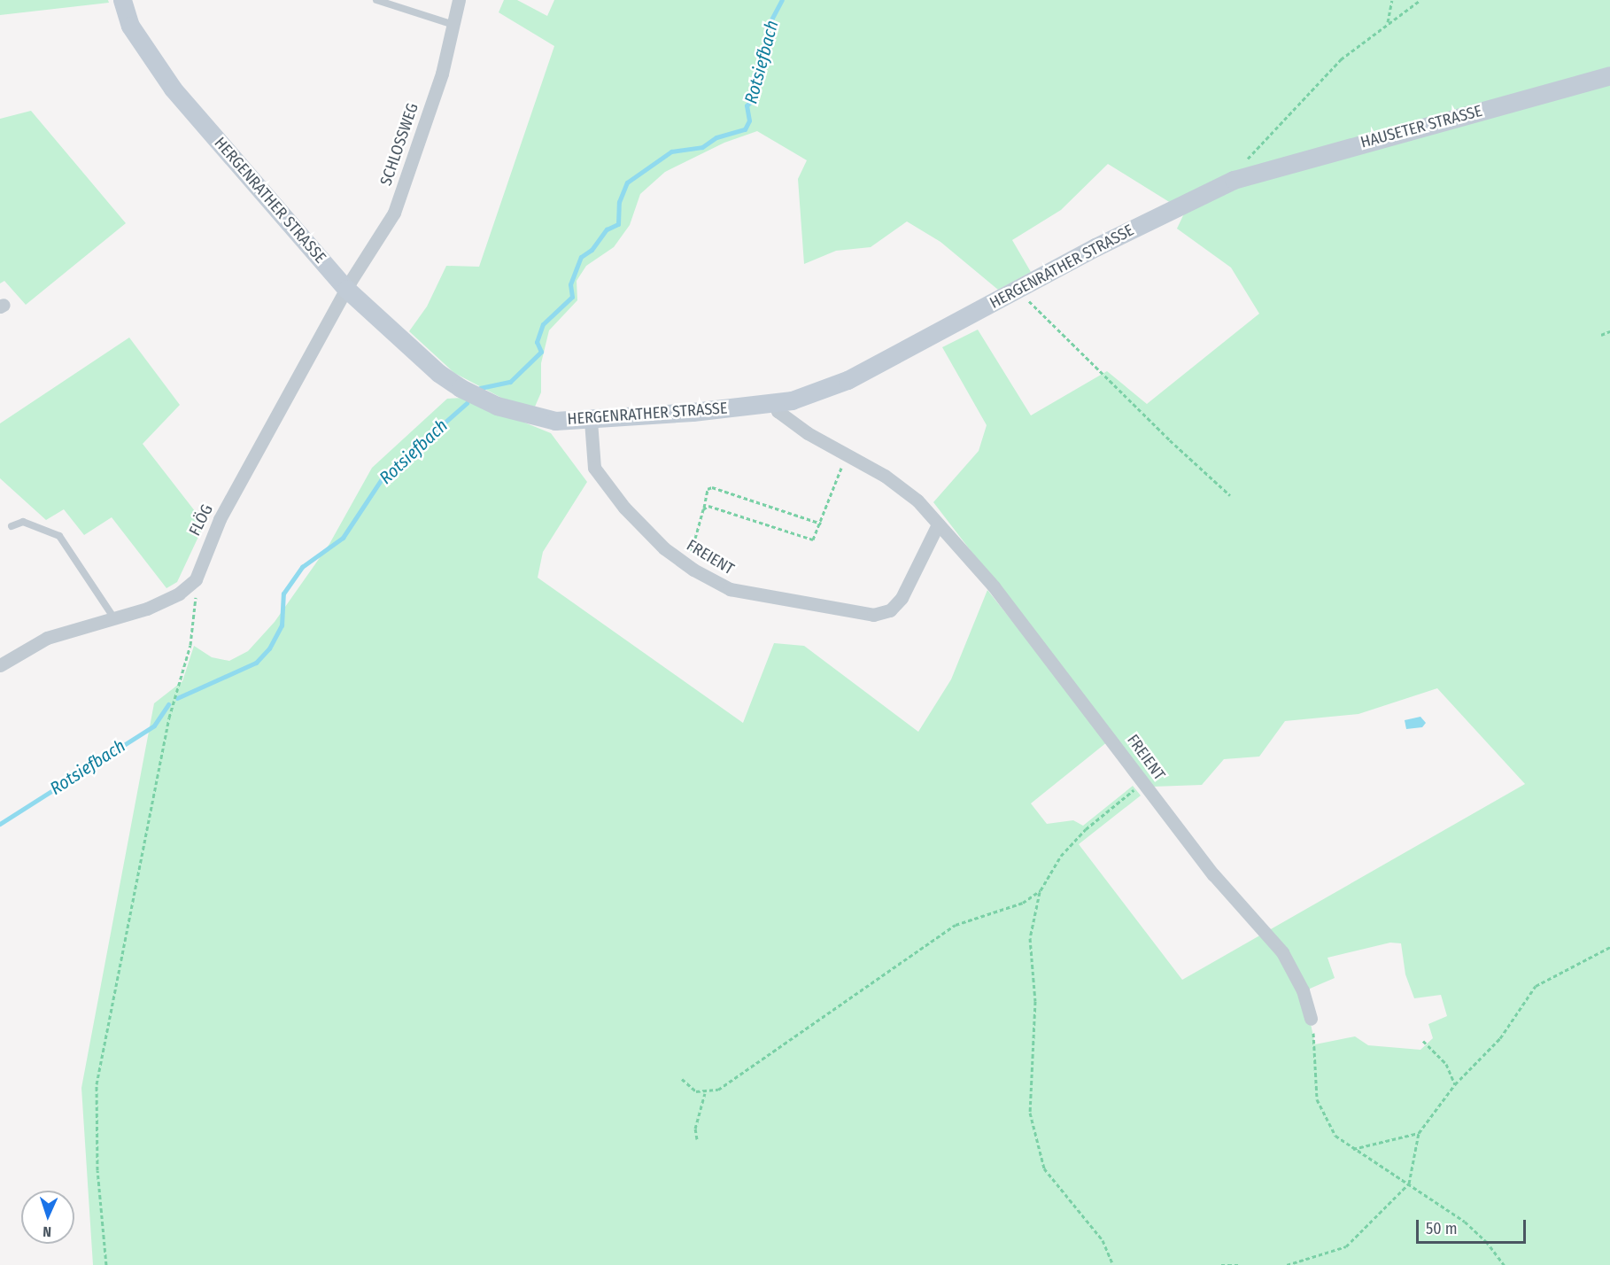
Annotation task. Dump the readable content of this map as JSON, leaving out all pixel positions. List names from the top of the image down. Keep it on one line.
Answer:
{"streets":{"street":["HAUSETER STRASSE","SCHLOSSWEG","HERGENRATHER STRASSE","FLÖG","FREIENT"]},"crossings":[["HAUSETER STRASSE","HERGENRATHER STRASSE"],["SCHLOSSWEG","HERGENRATHER STRASSE"],["SCHLOSSWEG","FLÖG"],["HERGENRATHER STRASSE","FLÖG"],["HERGENRATHER STRASSE","FREIENT"]],"water":["Rotsiefbach"],"scale_bar":"50 m","north":"bottom"}
